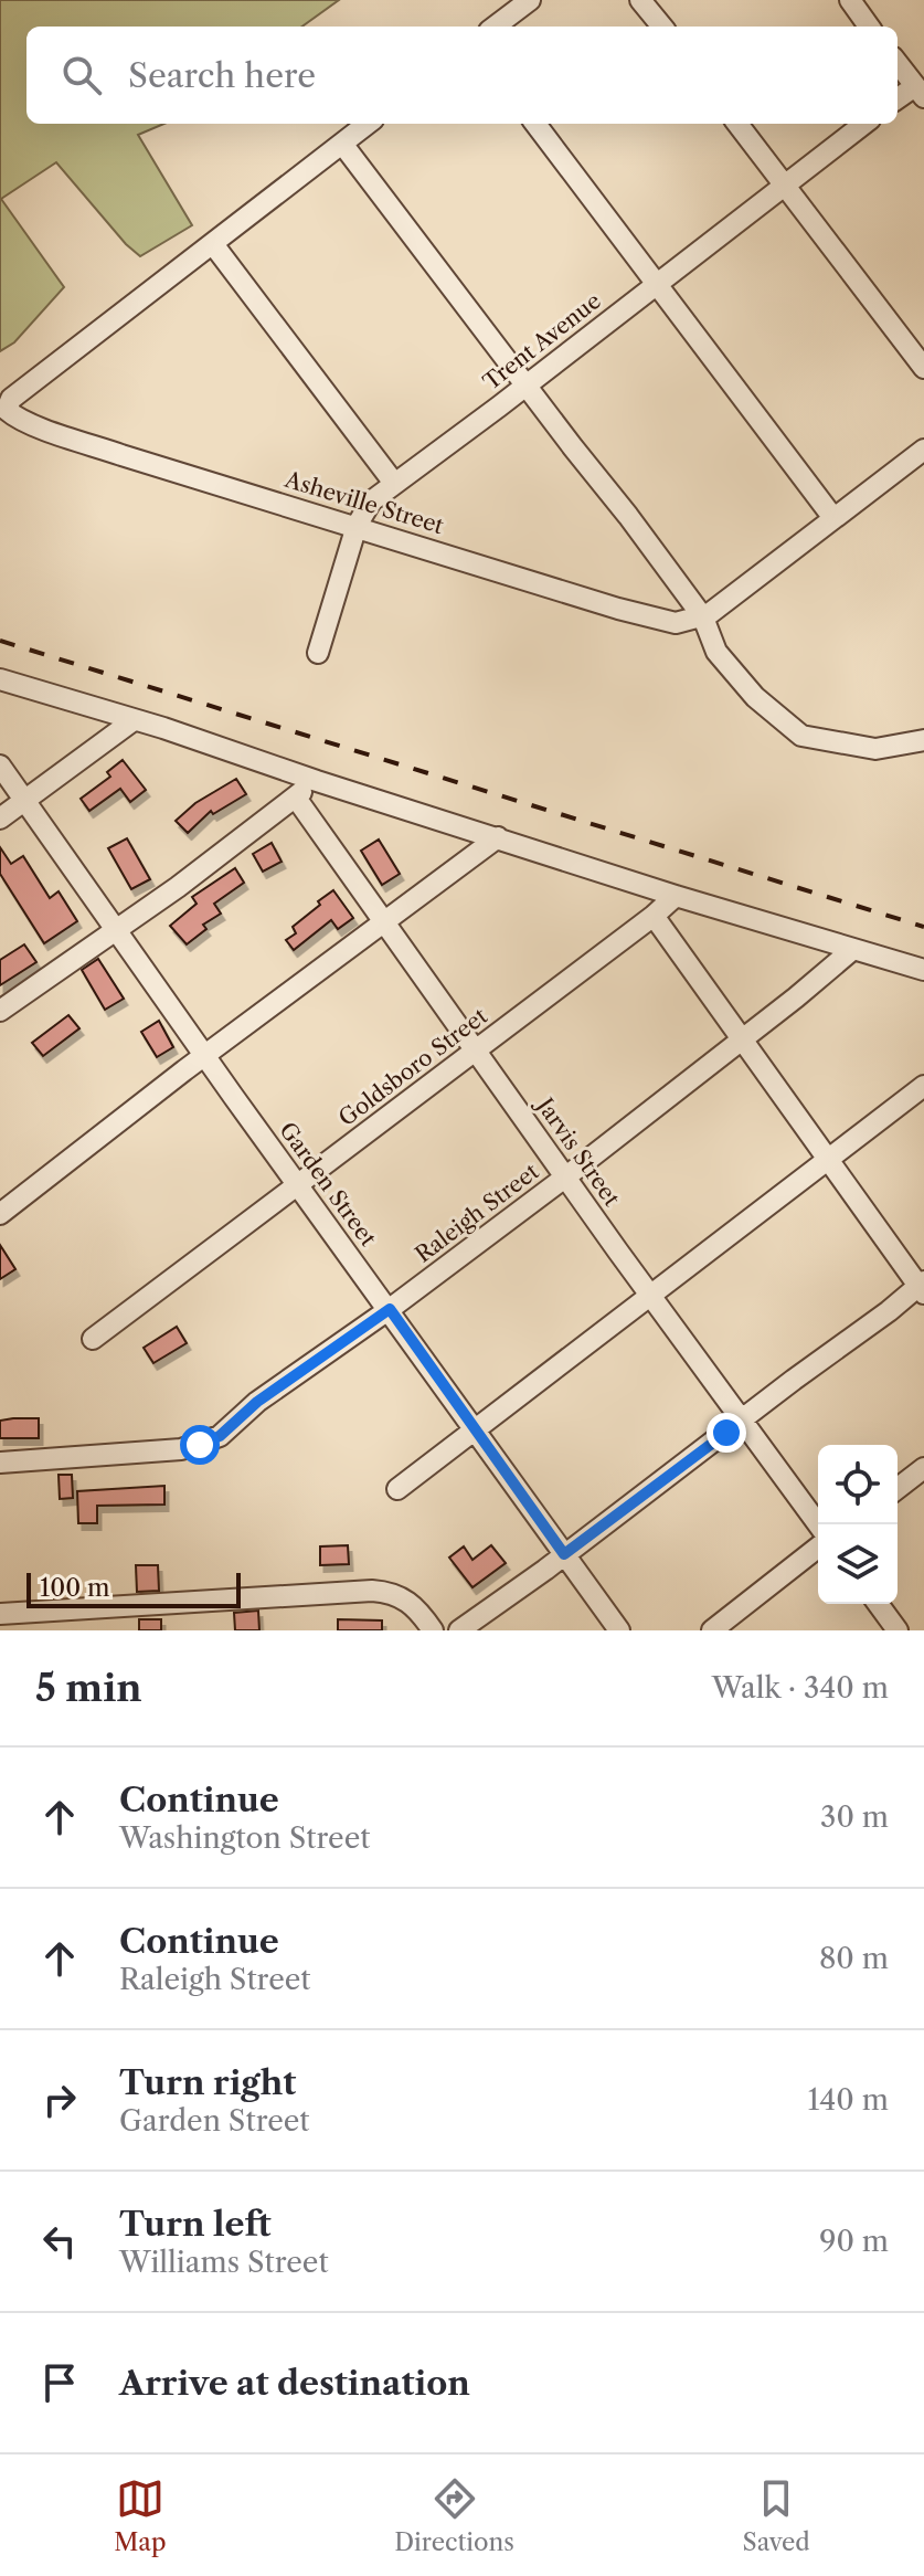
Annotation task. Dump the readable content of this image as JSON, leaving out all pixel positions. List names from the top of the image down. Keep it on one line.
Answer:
{"streets":{"street":["Trent Avenue","Asheville Street","Goldsboro Street","Jarvis Street","Garden Street","Raleigh Street"]},"crossings":[["Trent Avenue","Asheville Street"],["Goldsboro Street","Jarvis Street"],["Goldsboro Street","Garden Street"],["Jarvis Street","Raleigh Street"],["Garden Street","Raleigh Street"]],"scale_bar":"100 m","page":{"search":"Search here","scale":"100 m","heading":["5 min","Walk · 340 m"],"list":[["Continue","Washington Street","30 m"],["Continue","Raleigh Street","80 m"],["Turn right","Garden Street","140 m"],["Turn left","Williams Street","90 m"],"Arrive at destination"],"nav":["Map","Directions","Saved"]}}
